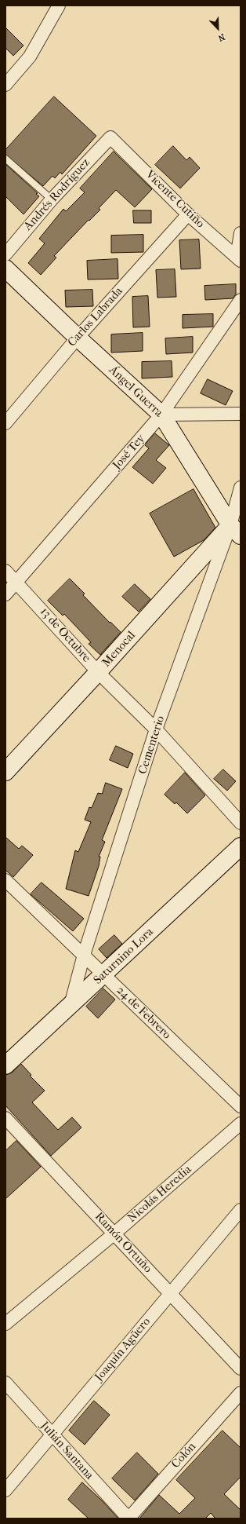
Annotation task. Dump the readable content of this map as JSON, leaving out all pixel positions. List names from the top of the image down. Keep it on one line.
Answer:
{"streets":{"street":["Andrés Rodríguez","Vicente Cutiño","Carlos Labrada","Ángel Guerra","José Tey","13 de Octubre","Menocal","Cementerio","Saturnino Lora","24 de Febrero","Nicolás Heredia","Ramón Ortuño","Joaquín Agüero","Julián Santana","Colón"]},"crossings":[["Andrés Rodríguez","Vicente Cutiño"],["Vicente Cutiño","Carlos Labrada"],["Carlos Labrada","Ángel Guerra"],["Ángel Guerra","José Tey"],["Ángel Guerra","Menocal"],["Ángel Guerra","Cementerio"],["José Tey","13 de Octubre"],["13 de Octubre","Menocal"],["13 de Octubre","Cementerio"],["Menocal","Cementerio"],["Cementerio","Saturnino Lora"],["Cementerio","24 de Febrero"],["Saturnino Lora","24 de Febrero"],["Nicolás Heredia","Ramón Ortuño"],["Ramón Ortuño","Joaquín Agüero"],["Joaquín Agüero","Julián Santana"],["Julián Santana","Colón"]],"north":"bottom right"}
